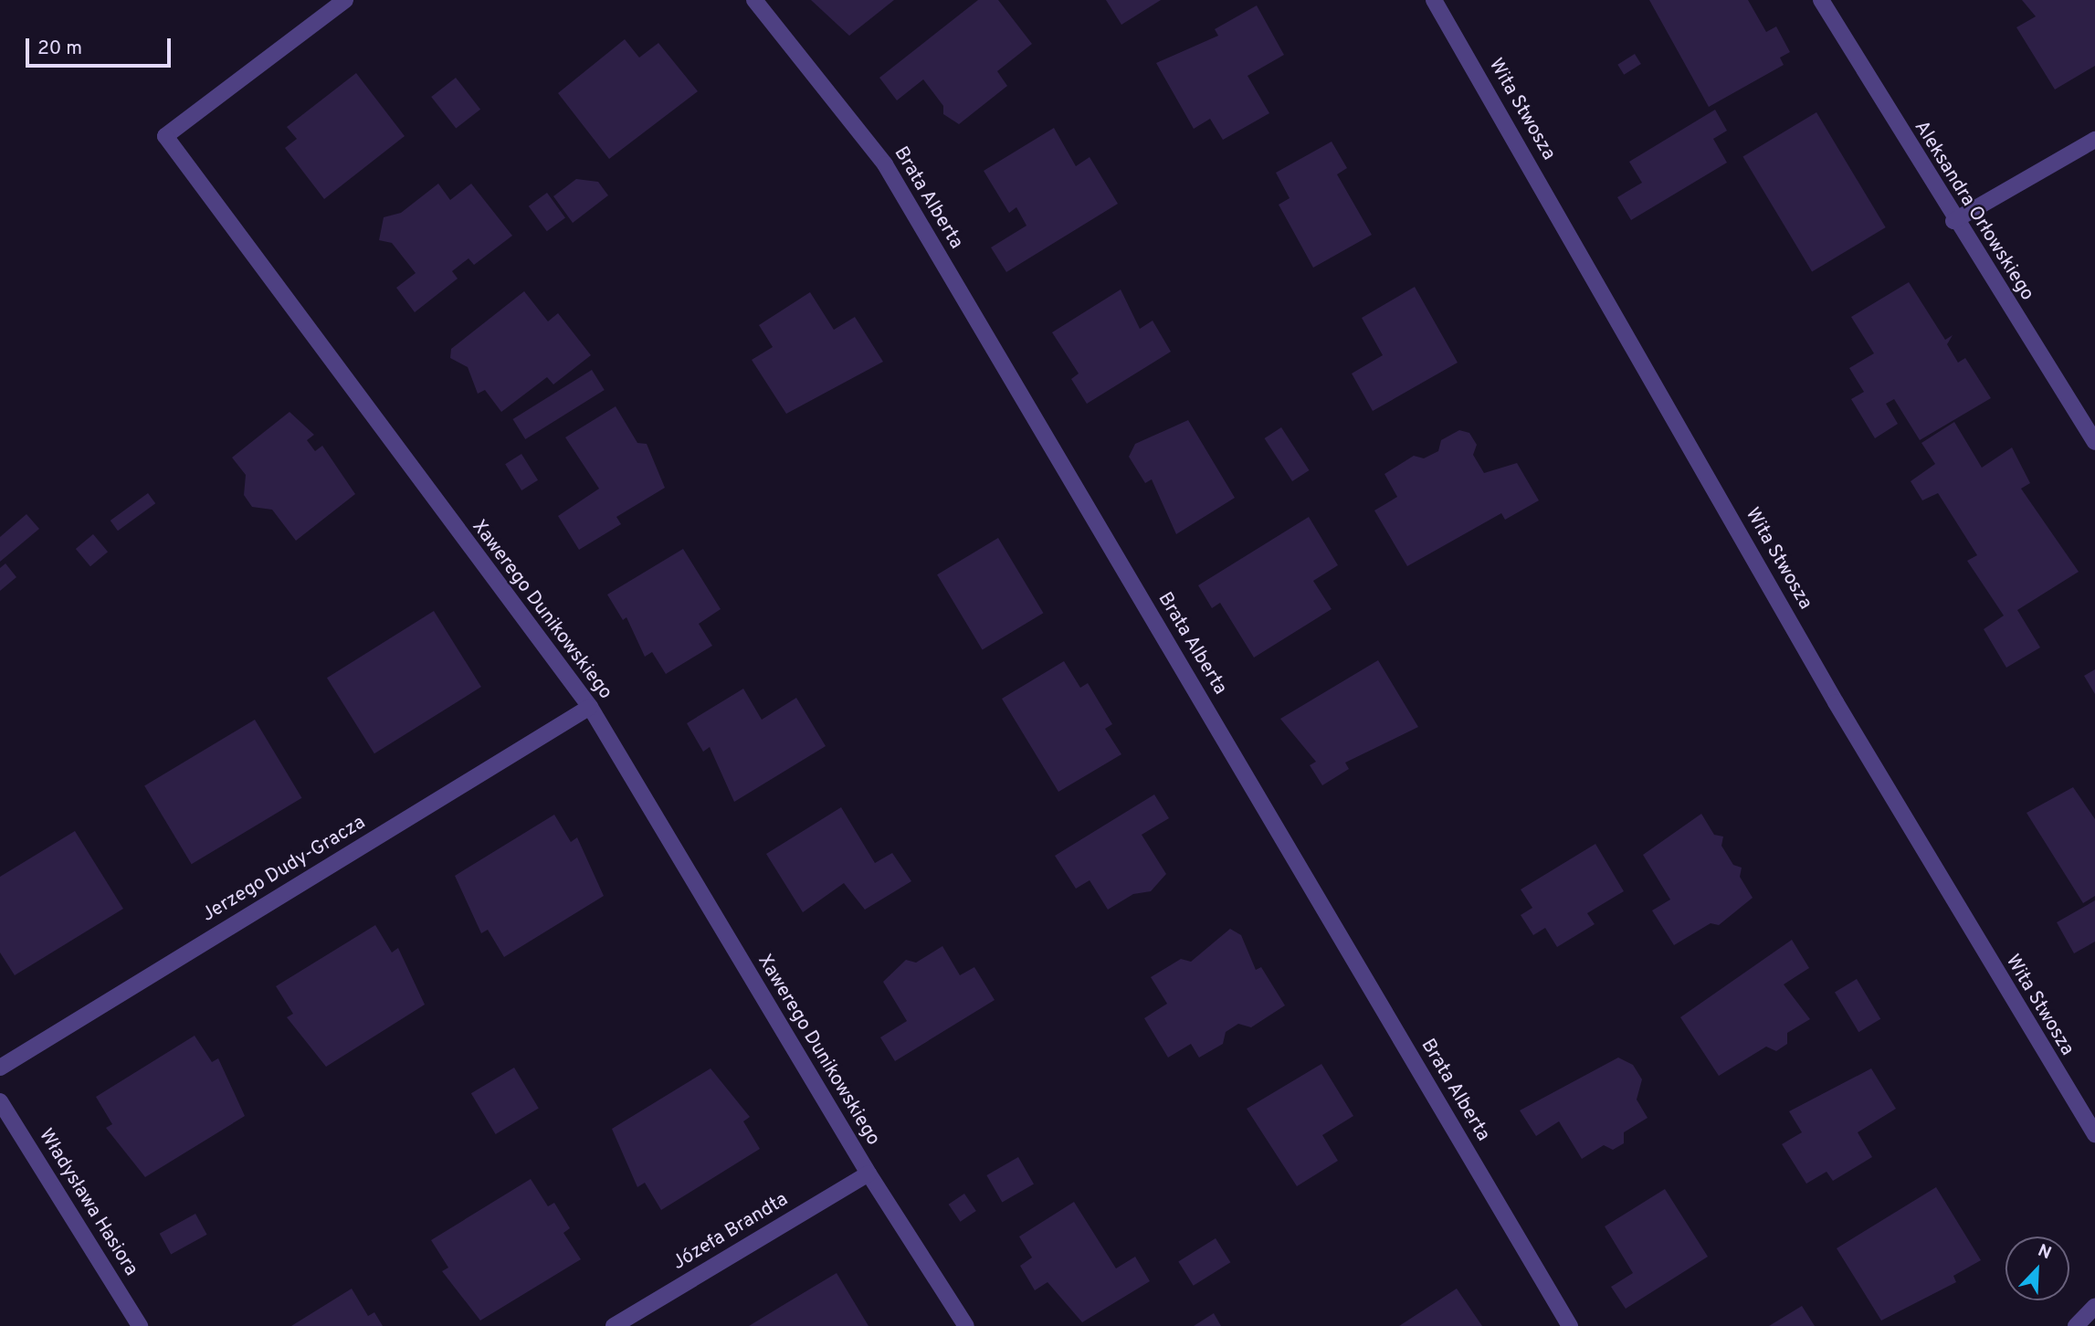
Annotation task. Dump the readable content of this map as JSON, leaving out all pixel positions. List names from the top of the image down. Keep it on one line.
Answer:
{"streets":{"street":["Wita Stwosza","Brata Alberta","Aleksandra Orłowskiego","Xawerego Dunikowskiego","Jerzego Dudy-Gracza","Władysława Hasiora","Józefa Brandta"]},"crossings":[["Xawerego Dunikowskiego","Jerzego Dudy-Gracza"],["Xawerego Dunikowskiego","Józefa Brandta"]],"scale_bar":"20 m","north":"top right"}
